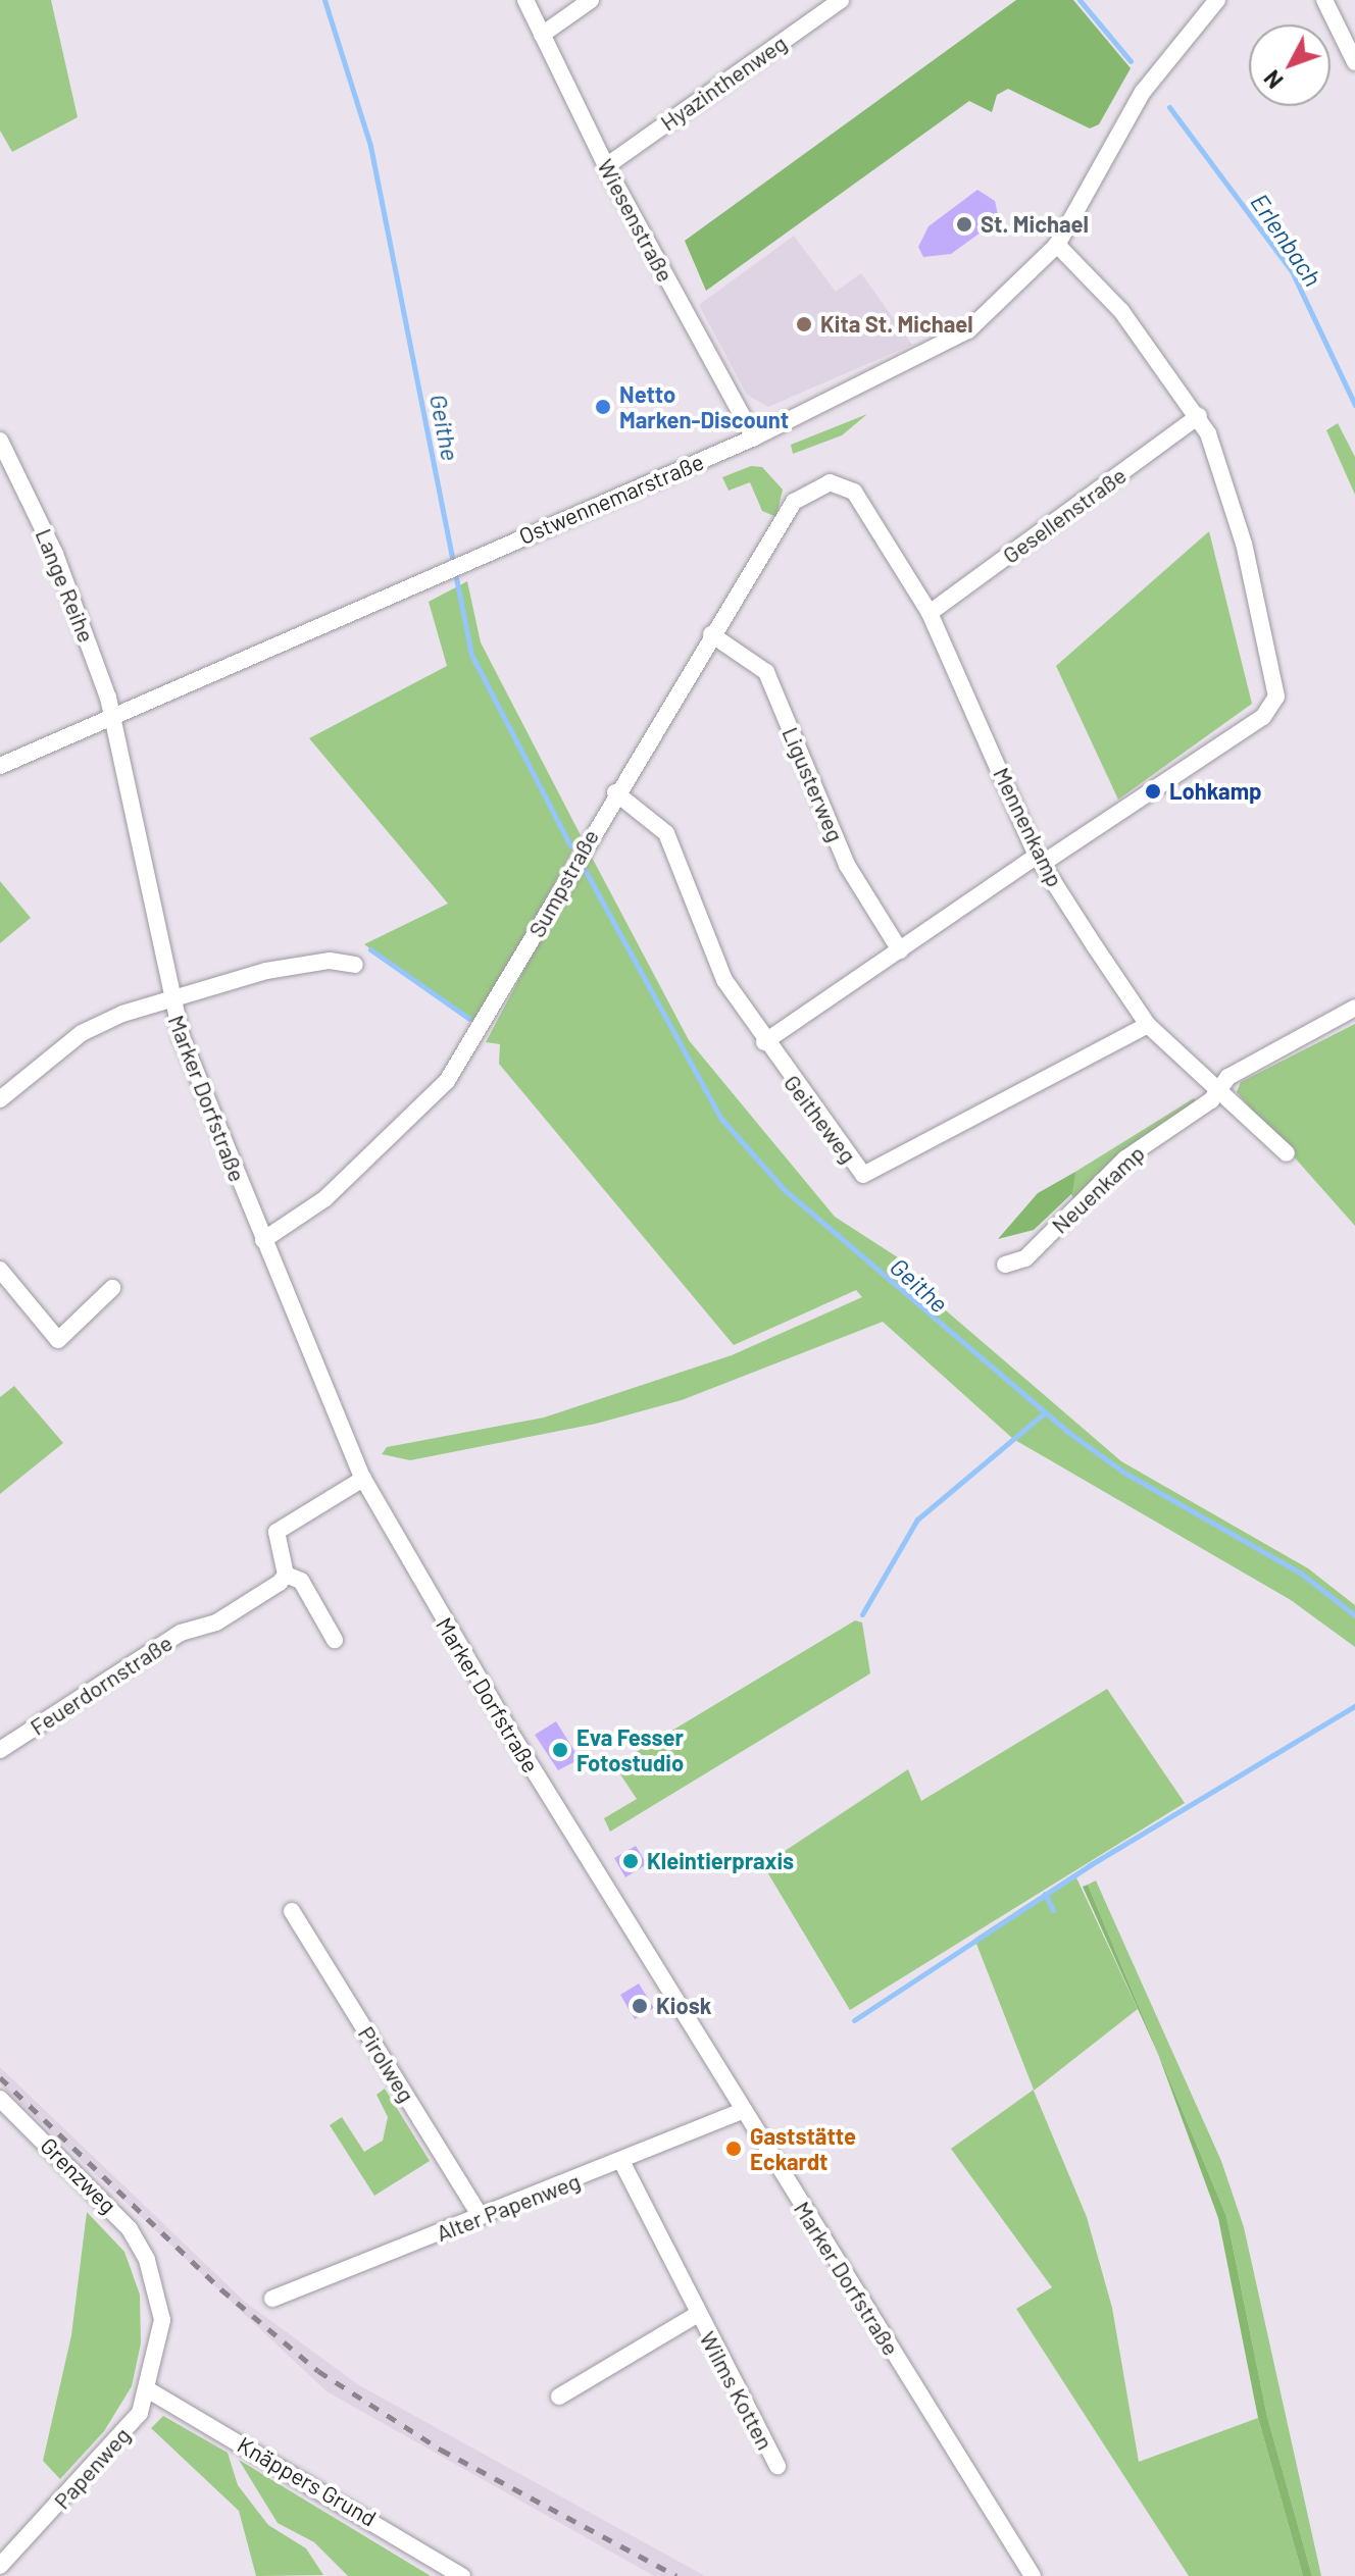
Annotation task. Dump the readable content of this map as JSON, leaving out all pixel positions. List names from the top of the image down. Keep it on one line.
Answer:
{"streets":{"street":["Hyazinthenweg","Wiesenstraße","Ostwennemarstraße","Gesellenstraße","Lange Reihe","Ligusterweg","Mennenkamp","Sumpstraße","Marker Dorfstraße","Geitheweg","Neuenkamp","Feuerdornstraße","Pirolweg","Grenzweg","Alter Papenweg","Wilms Kotten","Papenweg","Knäppers Grund"]},"crossings":[["Hyazinthenweg","Wiesenstraße"],["Wiesenstraße","Ostwennemarstraße"],["Ostwennemarstraße","Lange Reihe"],["Gesellenstraße","Mennenkamp"],["Lange Reihe","Marker Dorfstraße"],["Ligusterweg","Sumpstraße"],["Mennenkamp","Sumpstraße"],["Mennenkamp","Geitheweg"],["Mennenkamp","Neuenkamp"],["Sumpstraße","Marker Dorfstraße"],["Sumpstraße","Geitheweg"],["Marker Dorfstraße","Alter Papenweg"],["Pirolweg","Alter Papenweg"],["Grenzweg","Papenweg"],["Alter Papenweg","Wilms Kotten"],["Papenweg","Knäppers Grund"]],"water":["Erlenbach","Geithe"],"places":["St. Michael","Kita St. Michael","Netto Marken-Discount","Lohkamp","Eva Fesser Fotostudio","Kleintierpraxis","Kiosk","Gaststätte Eckardt"],"north":"bottom left"}
